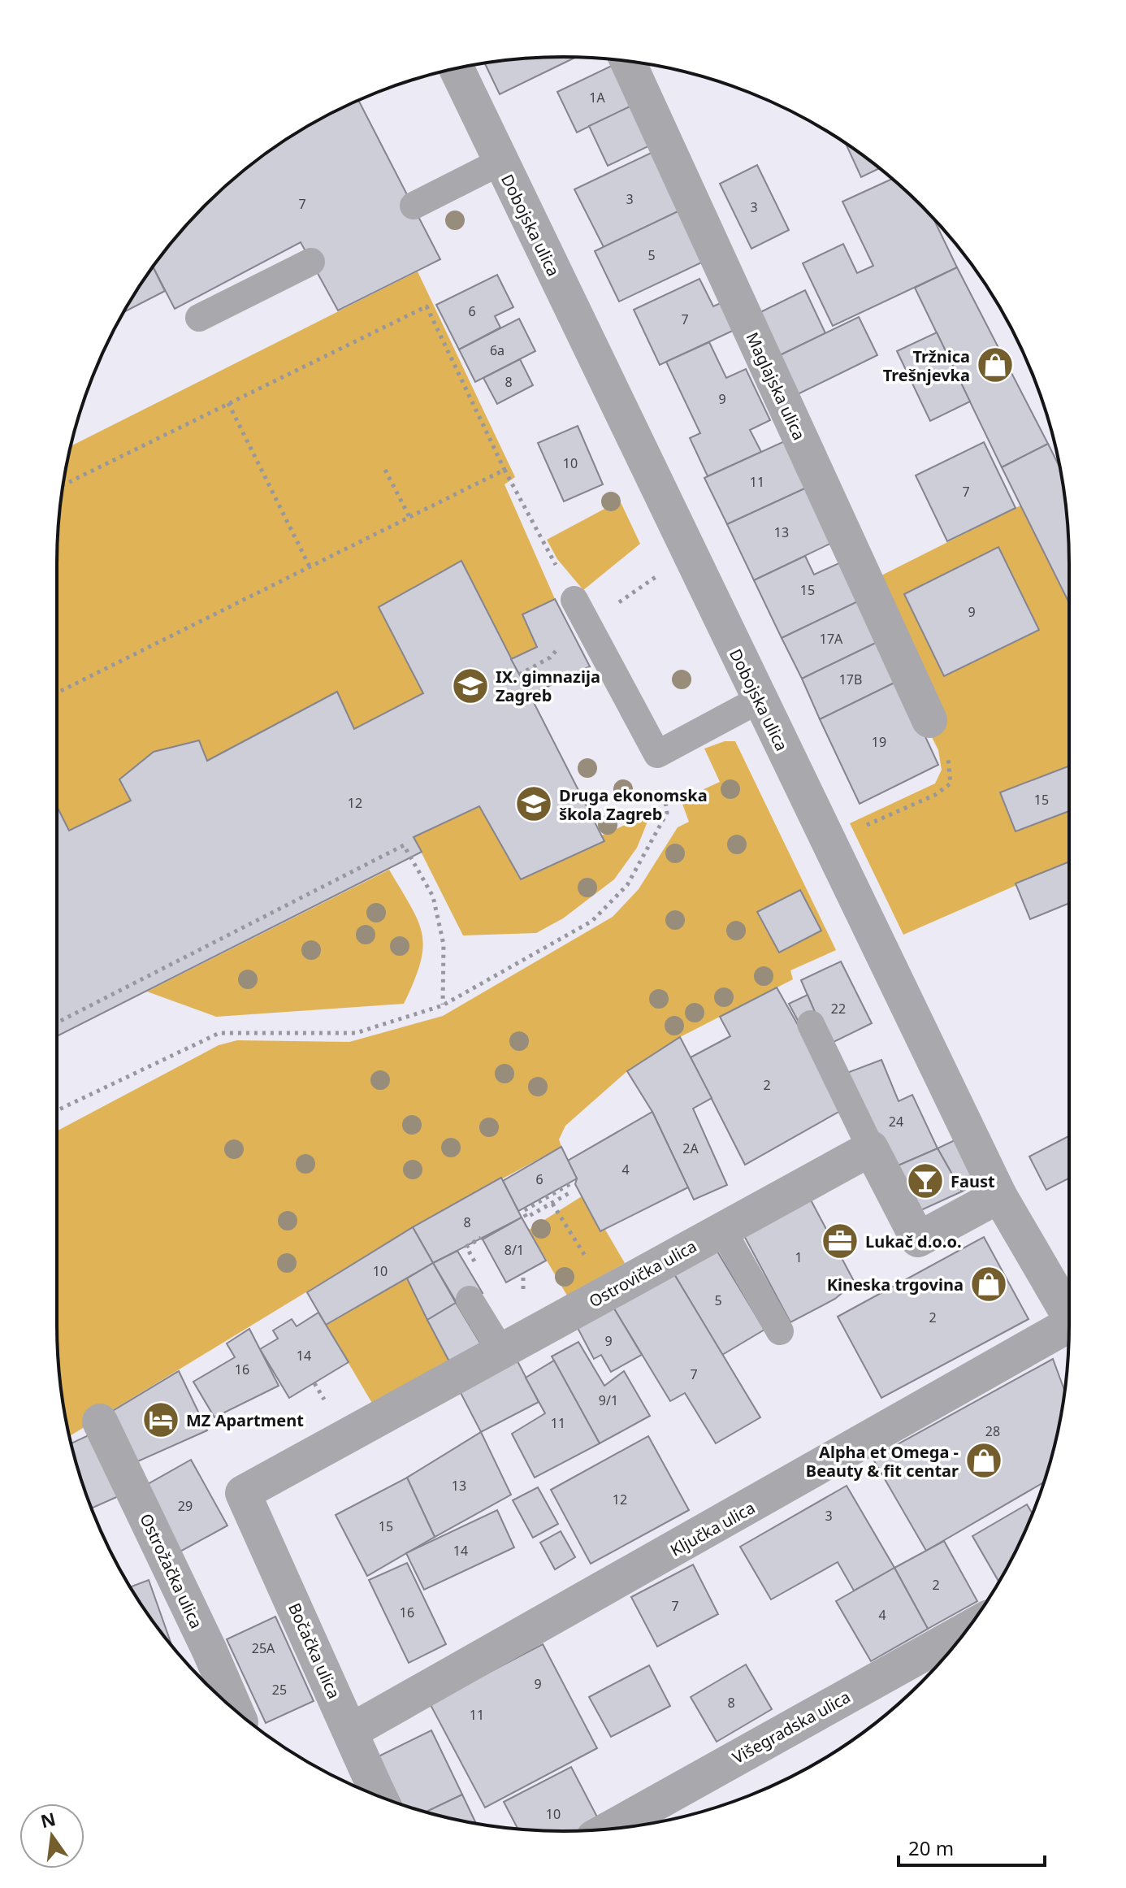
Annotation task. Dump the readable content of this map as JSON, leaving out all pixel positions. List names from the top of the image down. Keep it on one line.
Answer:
{"streets":{"street":["Dobojska ulica","Maglajska ulica","Ostrovička ulica","Ključka ulica","Ostrožačka ulica","Bočačka ulica","Višegradska ulica"]},"crossings":[["Ostrovička ulica","Bočačka ulica"],["Ključka ulica","Bočačka ulica"]],"places":{"shop":["Tržnica Trešnjevka","Kineska trgovina","Alpha et Omega - Beauty & fit centar"],"school or university":["IX. gimnazija Zagreb","Druga ekonomska škola Zagreb"],"bar":["Faust"],"office":["Lukač d.o.o."],"hotel":["MZ Apartment"]},"house_numbers":["1A","3","7","3","5","6","7","6a","8","9","10","11","7","13","15","9","17A","17B","19","15","12","22","2","24","2A","4","6","8","8/1","1","10","5","2","9","14","16","7","9/1","11","28","13","12","29","3","15","14","2","7","16","4","25A","9","25","8","11","10"],"scale_bar":"20 m","north":"top"}
